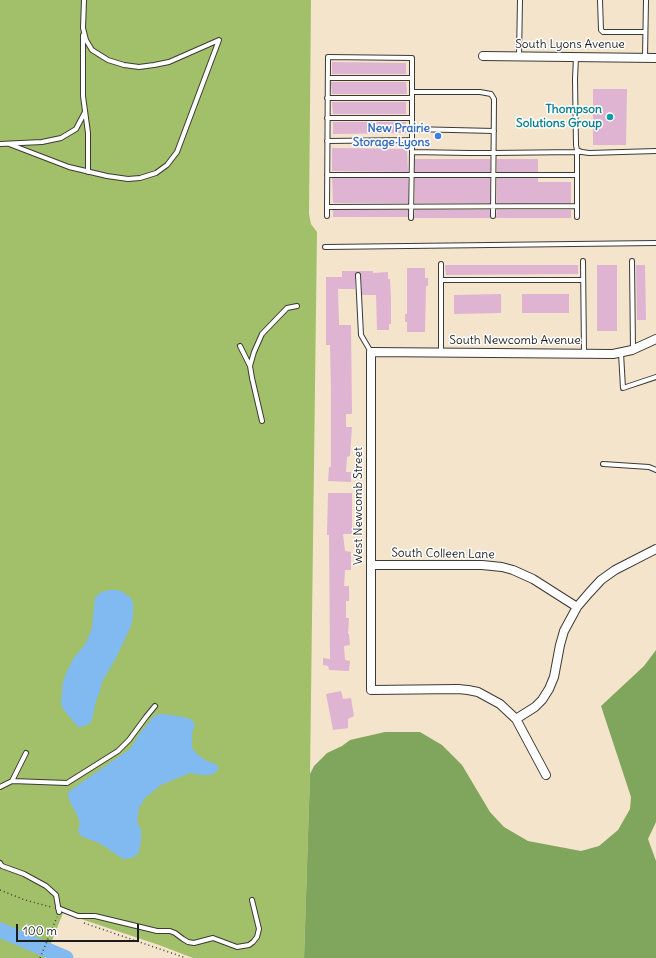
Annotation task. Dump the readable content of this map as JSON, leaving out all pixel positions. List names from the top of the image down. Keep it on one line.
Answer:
{"streets":{"street":["South Lyons Avenue","South Newcomb Avenue","West Newcomb Street","South Colleen Lane"]},"crossings":[["South Newcomb Avenue","West Newcomb Street"],["West Newcomb Street","South Colleen Lane"]],"places":["Thompson Solutions Group","New Prairie Storage Lyons"],"scale_bar":"100 m"}
